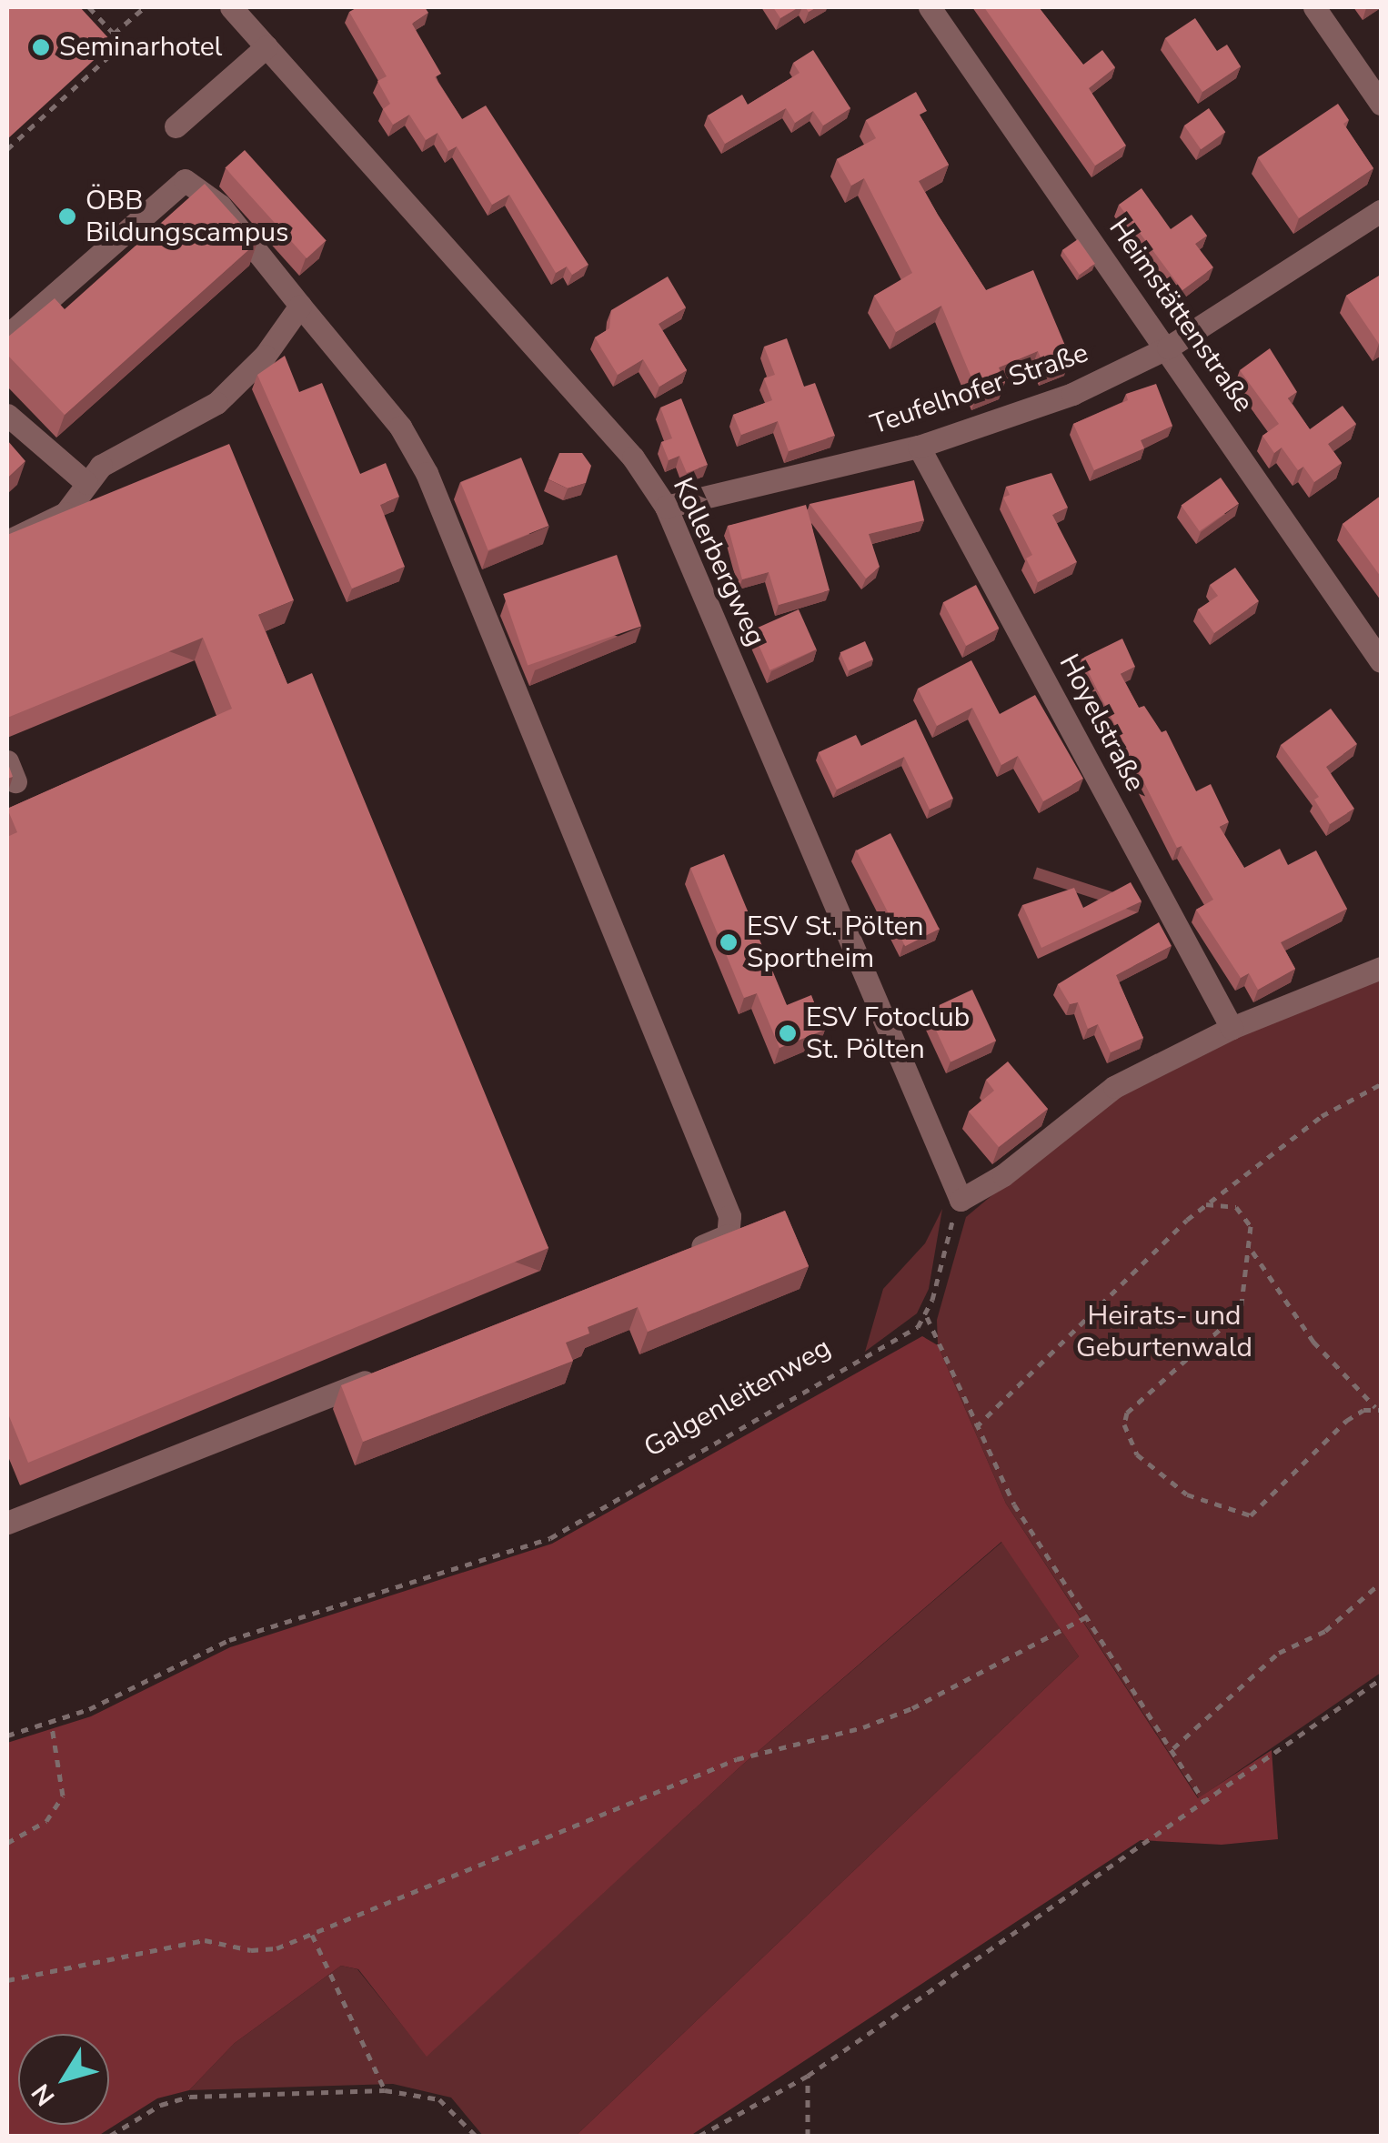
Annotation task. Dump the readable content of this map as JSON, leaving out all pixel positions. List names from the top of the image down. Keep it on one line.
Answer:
{"streets":{"street":["Heimstättenstraße","Teufelhofer Straße","Kollerbergweg","Hoyelstraße"],"path":["Galgenleitenweg"]},"crossings":[["Heimstättenstraße","Teufelhofer Straße"],["Teufelhofer Straße","Kollerbergweg"],["Teufelhofer Straße","Hoyelstraße"]],"parks":["Heirats- und Geburtenwald"],"places":["Seminarhotel","ÖBB Bildungscampus","ESV St. Pölten Sportheim","ESV Fotoclub St. Pölten"],"north":"bottom left"}
